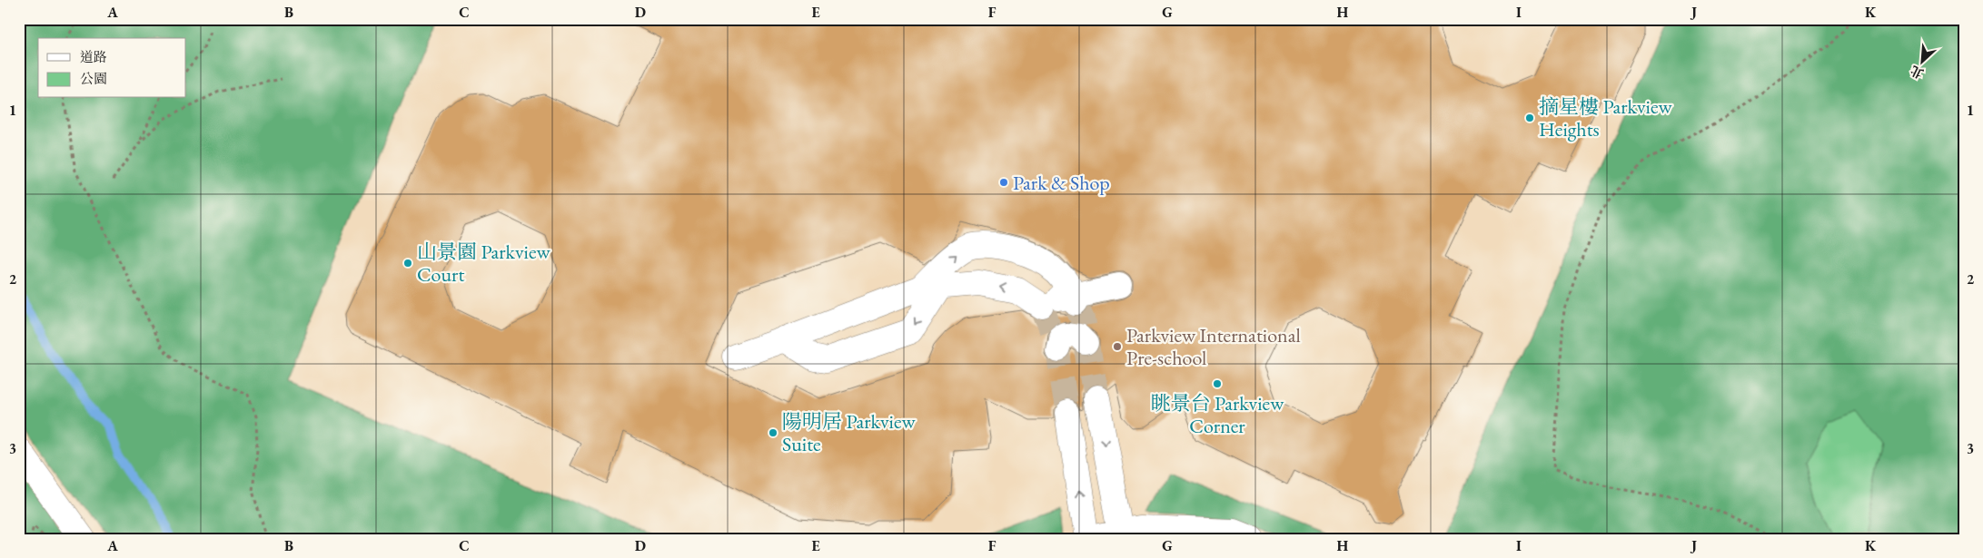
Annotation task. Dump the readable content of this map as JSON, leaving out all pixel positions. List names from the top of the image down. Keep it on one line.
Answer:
{"places":["摘星樓 Parkview Heights","Park & Shop","山景園 Parkview Court","Parkview International Pre-school","眺景台 Parkview Corner","陽明居 Parkview Suite"],"legend":["道路","公園"],"north":"bottom left","grid":{"columns":["A","B","C","D","E","F","G","H","I","J","K"],"rows":["1","2","3"]}}
